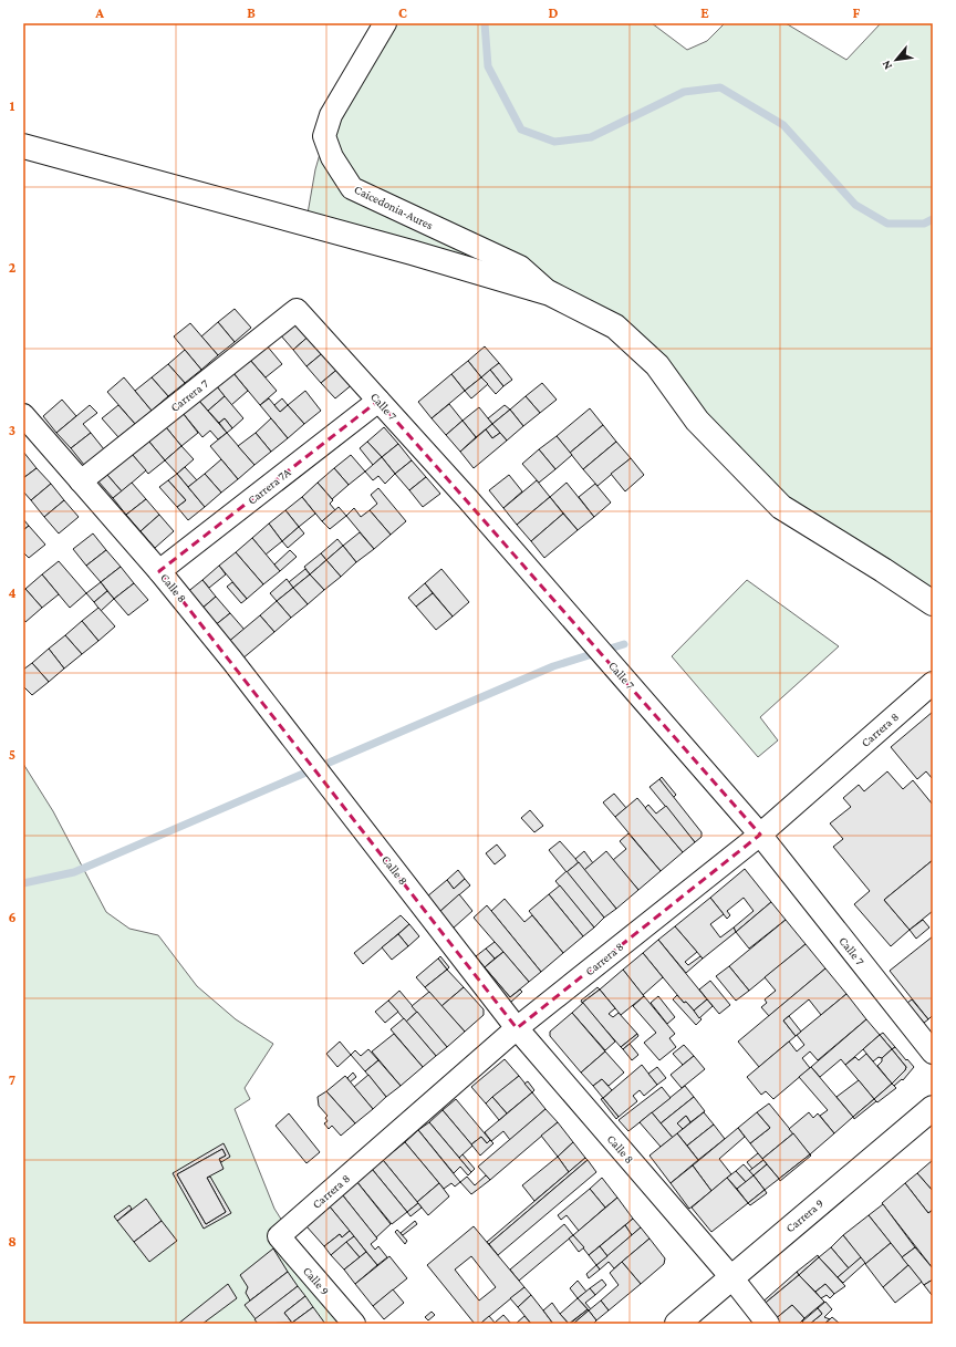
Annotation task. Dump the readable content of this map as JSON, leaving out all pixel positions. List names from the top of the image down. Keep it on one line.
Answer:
{"streets":{"main road":["Carrera 9"],"street":["Caicedonia-Aures","Carrera 7","Calle 7","Carrera 7A","Calle 8","Carrera 8","Calle 9"]},"crossings":[["Carrera 7","Calle 7"],["Carrera 7","Calle 8"],["Calle 7","Carrera 7A"],["Calle 7","Carrera 8"],["Carrera 7A","Calle 8"],["Calle 8","Carrera 8"],["Calle 8","Carrera 9"],["Carrera 8","Calle 9"]],"north":"bottom left","grid":{"columns":["A","B","C","D","E","F"],"rows":["1","2","3","4","5","6","7","8"]}}
